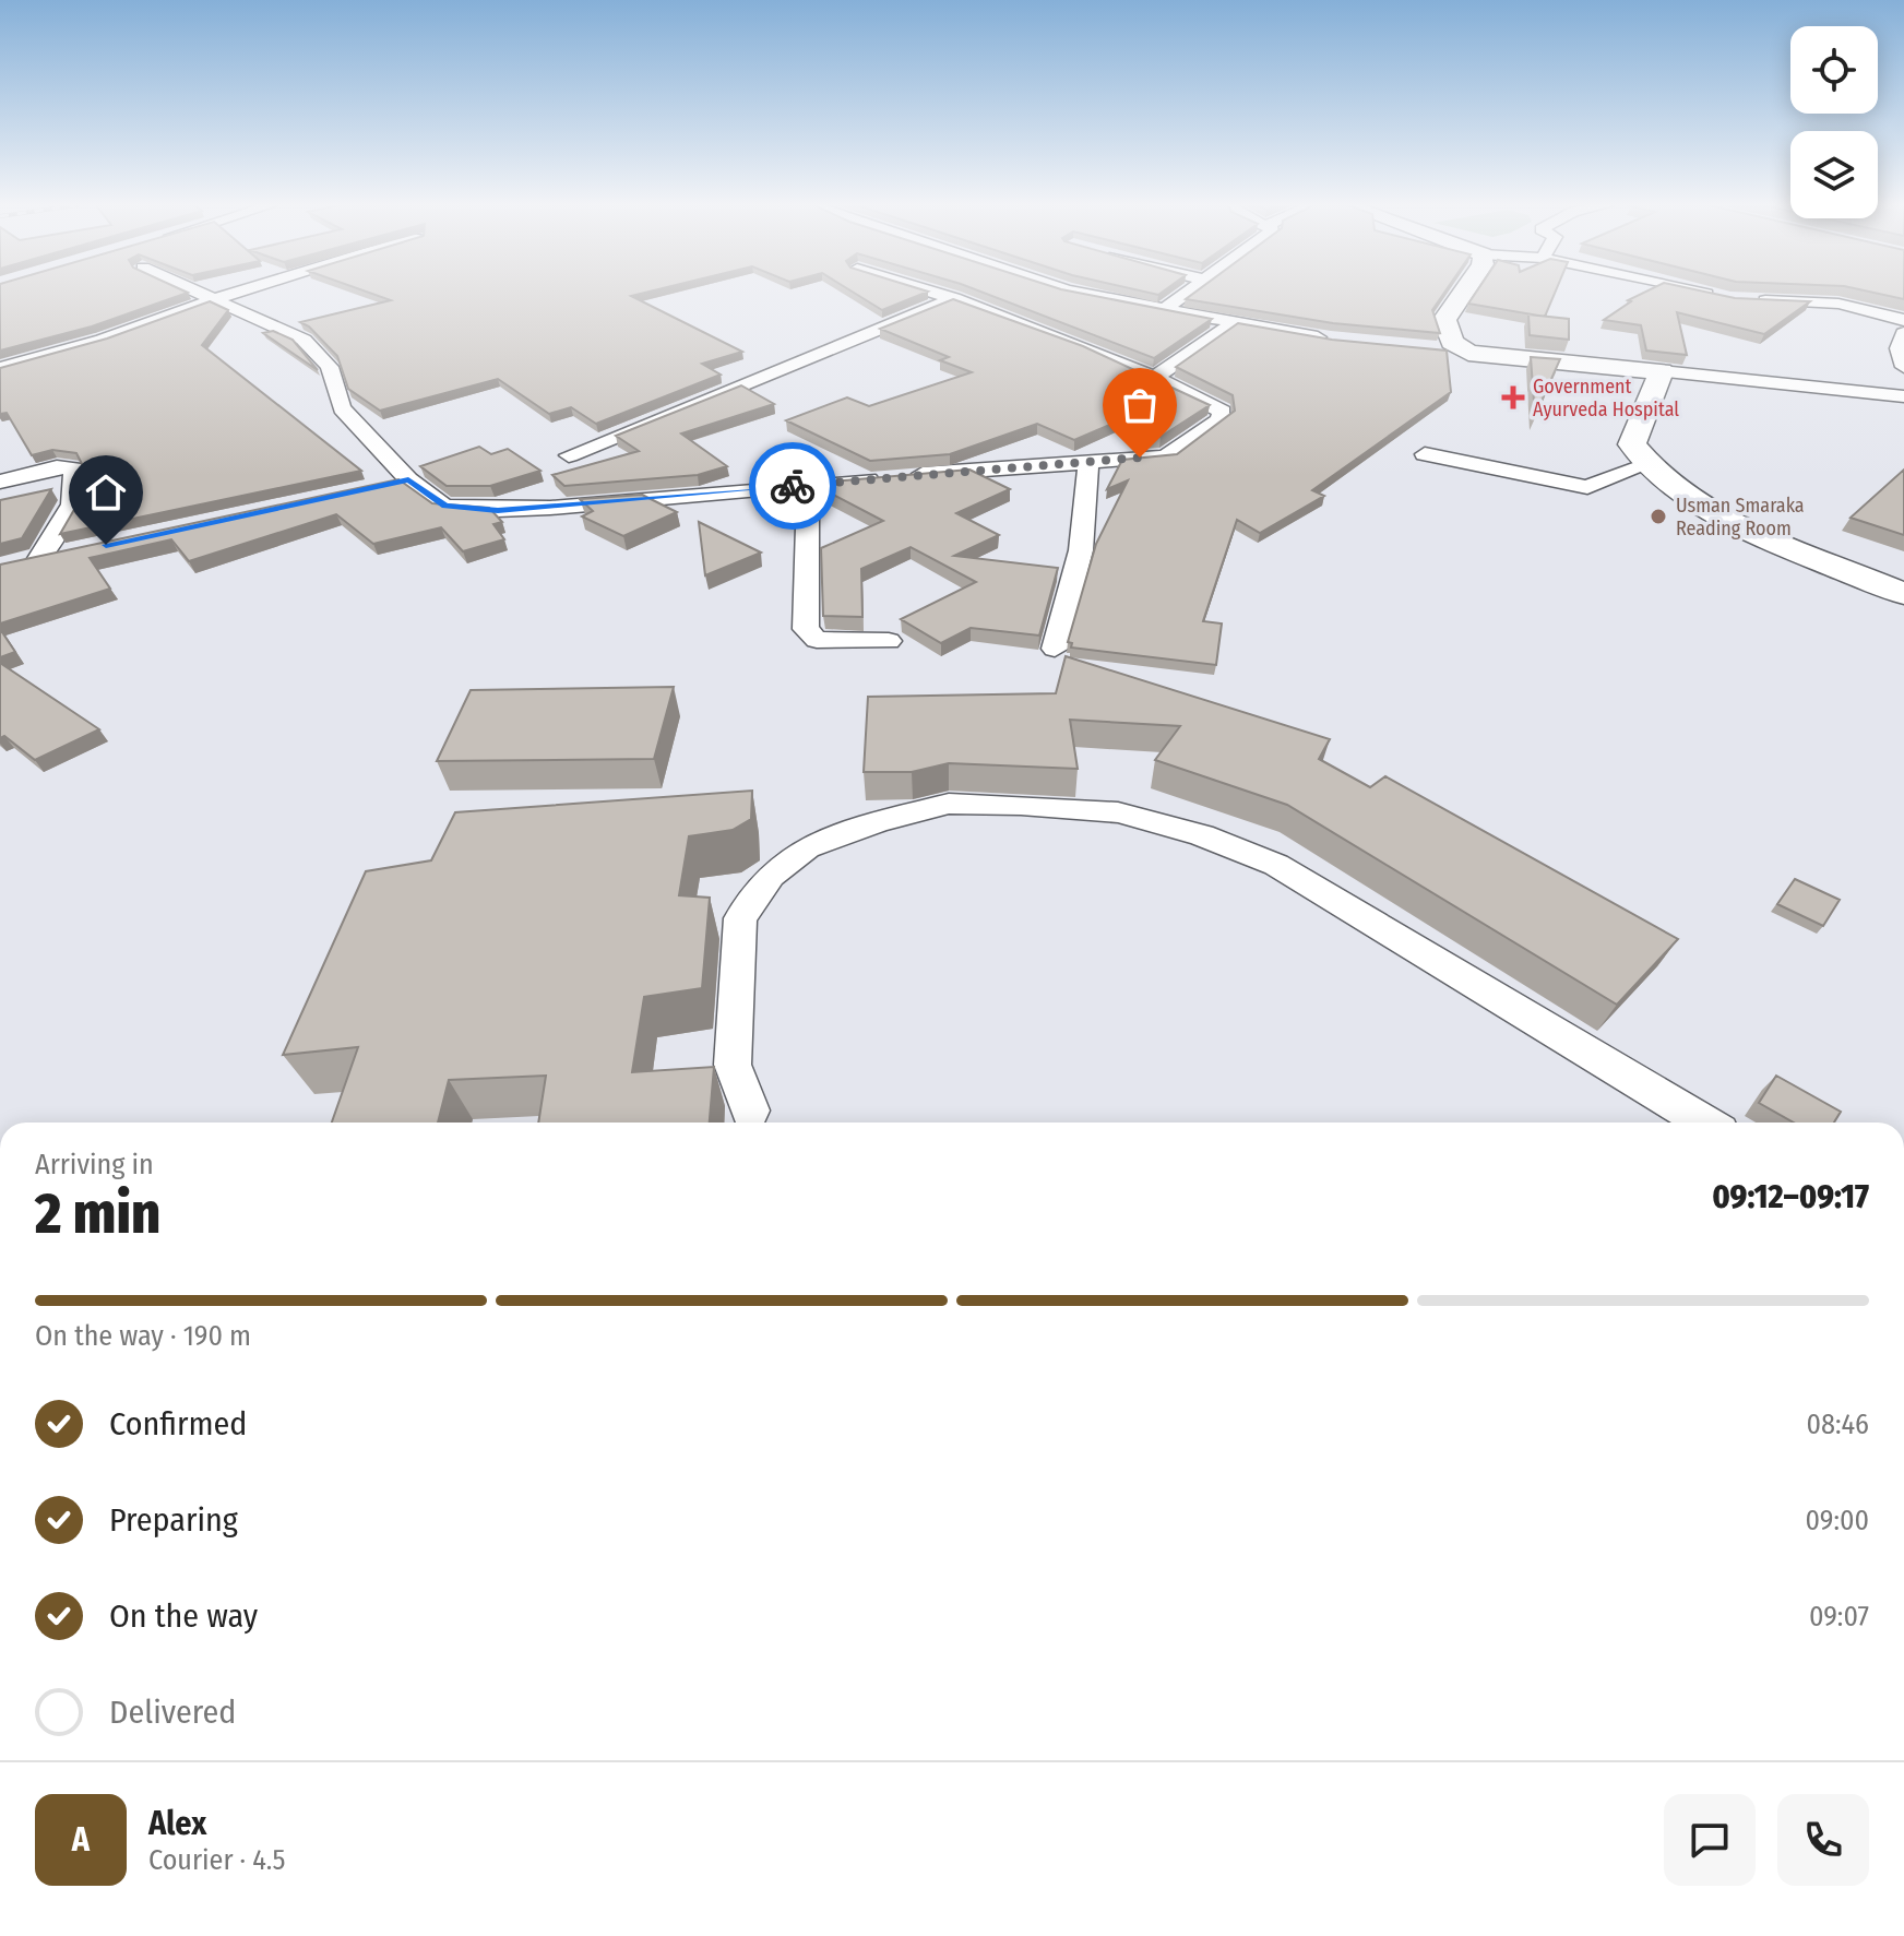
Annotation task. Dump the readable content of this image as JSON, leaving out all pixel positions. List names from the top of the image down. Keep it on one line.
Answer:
{"places":{"health":["Government Ayurveda Hospital"],"other":["Usman Smaraka Reading Room"]},"page":{"heading":["2 min","Arriving in","09:12–09:17"],"panel":["Alex","Courier · 4.5"],"bar":"On the way · 190 m","list":[["Confirmed","08:46"],["Preparing","09:00"],["On the way","09:07"],"Delivered"],"round":"A"}}
